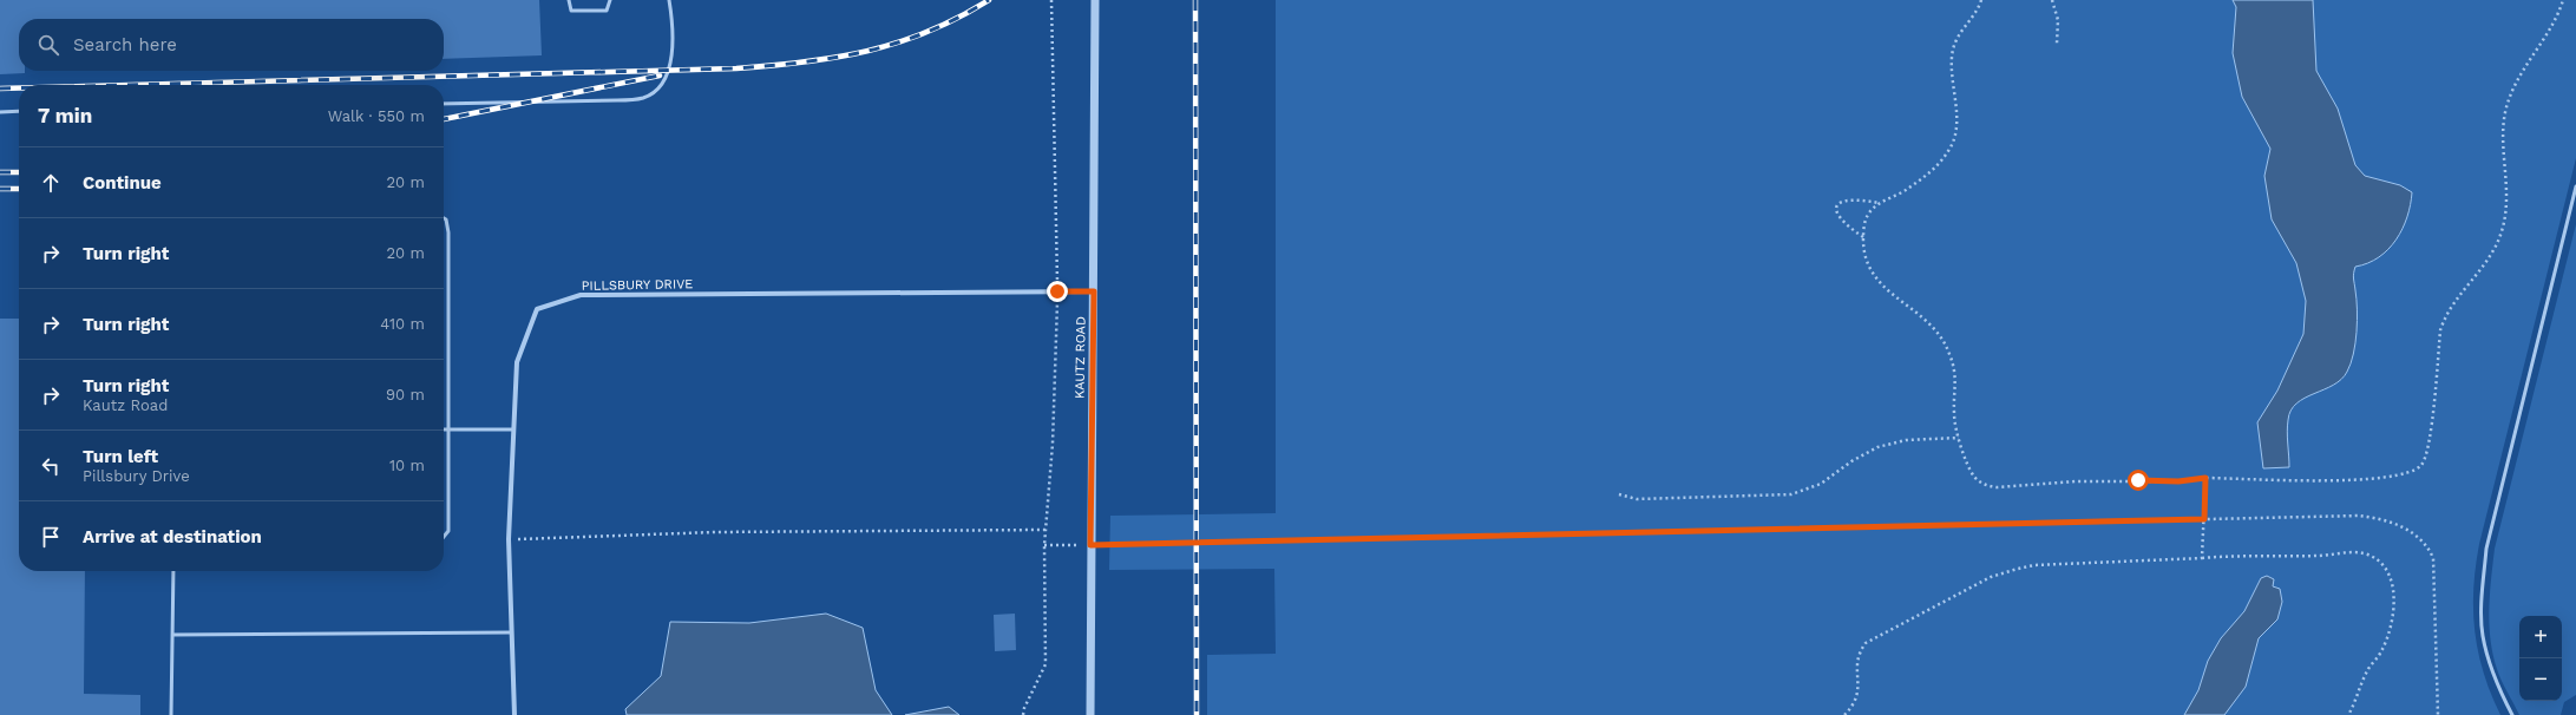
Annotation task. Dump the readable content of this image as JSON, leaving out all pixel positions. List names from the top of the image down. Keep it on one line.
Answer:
{"streets":{"street":["PILLSBURY DRIVE","KAUTZ ROAD"]},"crossings":[["PILLSBURY DRIVE","KAUTZ ROAD"]],"page":{"search":"Search here","heading":["7 min","Walk · 550 m"],"list":[["Continue","20 m"],["Turn right","20 m"],["Turn right","410 m"],["Turn right","Kautz Road","90 m"],["Turn left","Pillsbury Drive","10 m"],"Arrive at destination"],"map_buttons":["+","−"]}}
